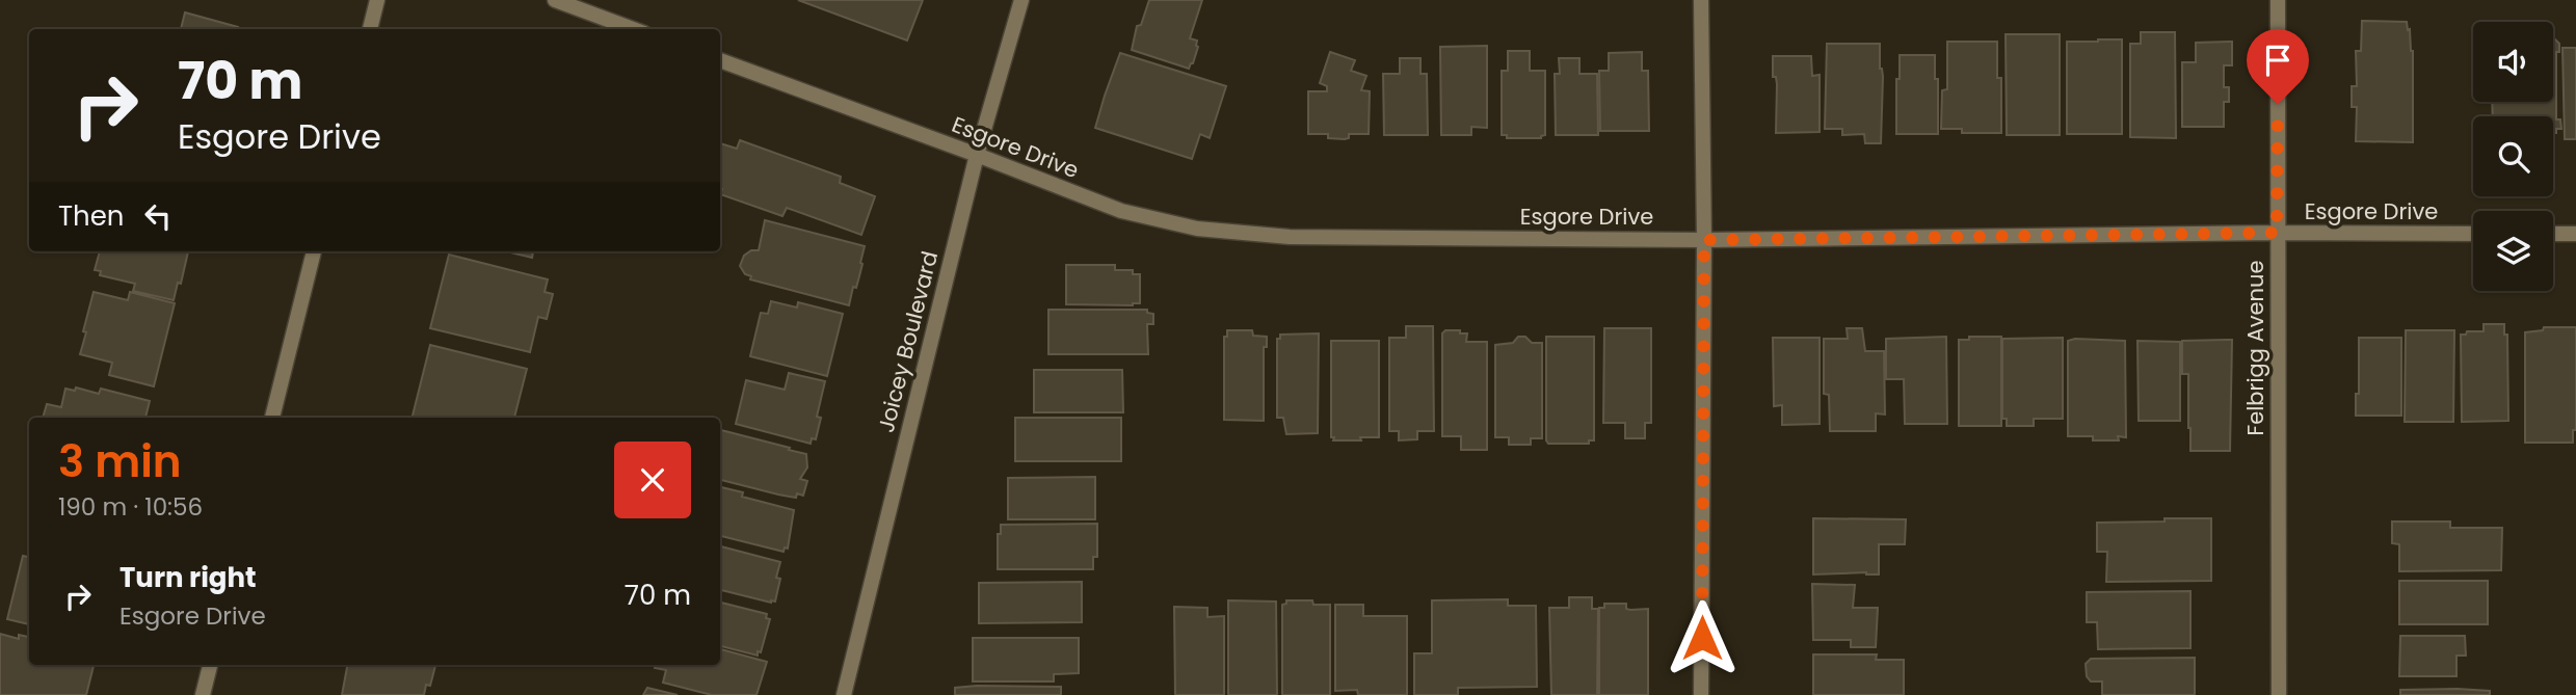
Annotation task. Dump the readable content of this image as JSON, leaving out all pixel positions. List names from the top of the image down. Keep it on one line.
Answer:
{"streets":{"street":["Esgore Drive","Joicey Boulevard","Felbrigg Avenue"]},"crossings":[["Esgore Drive","Joicey Boulevard"],["Esgore Drive","Felbrigg Avenue"]],"page":{"turn":["70 m","Esgore Drive"],"then":"Then","heading":["3 min","190 m · 10:56"],"list":[{"name":"Turn right","note":"Esgore Drive","value":"70 m"}]}}
